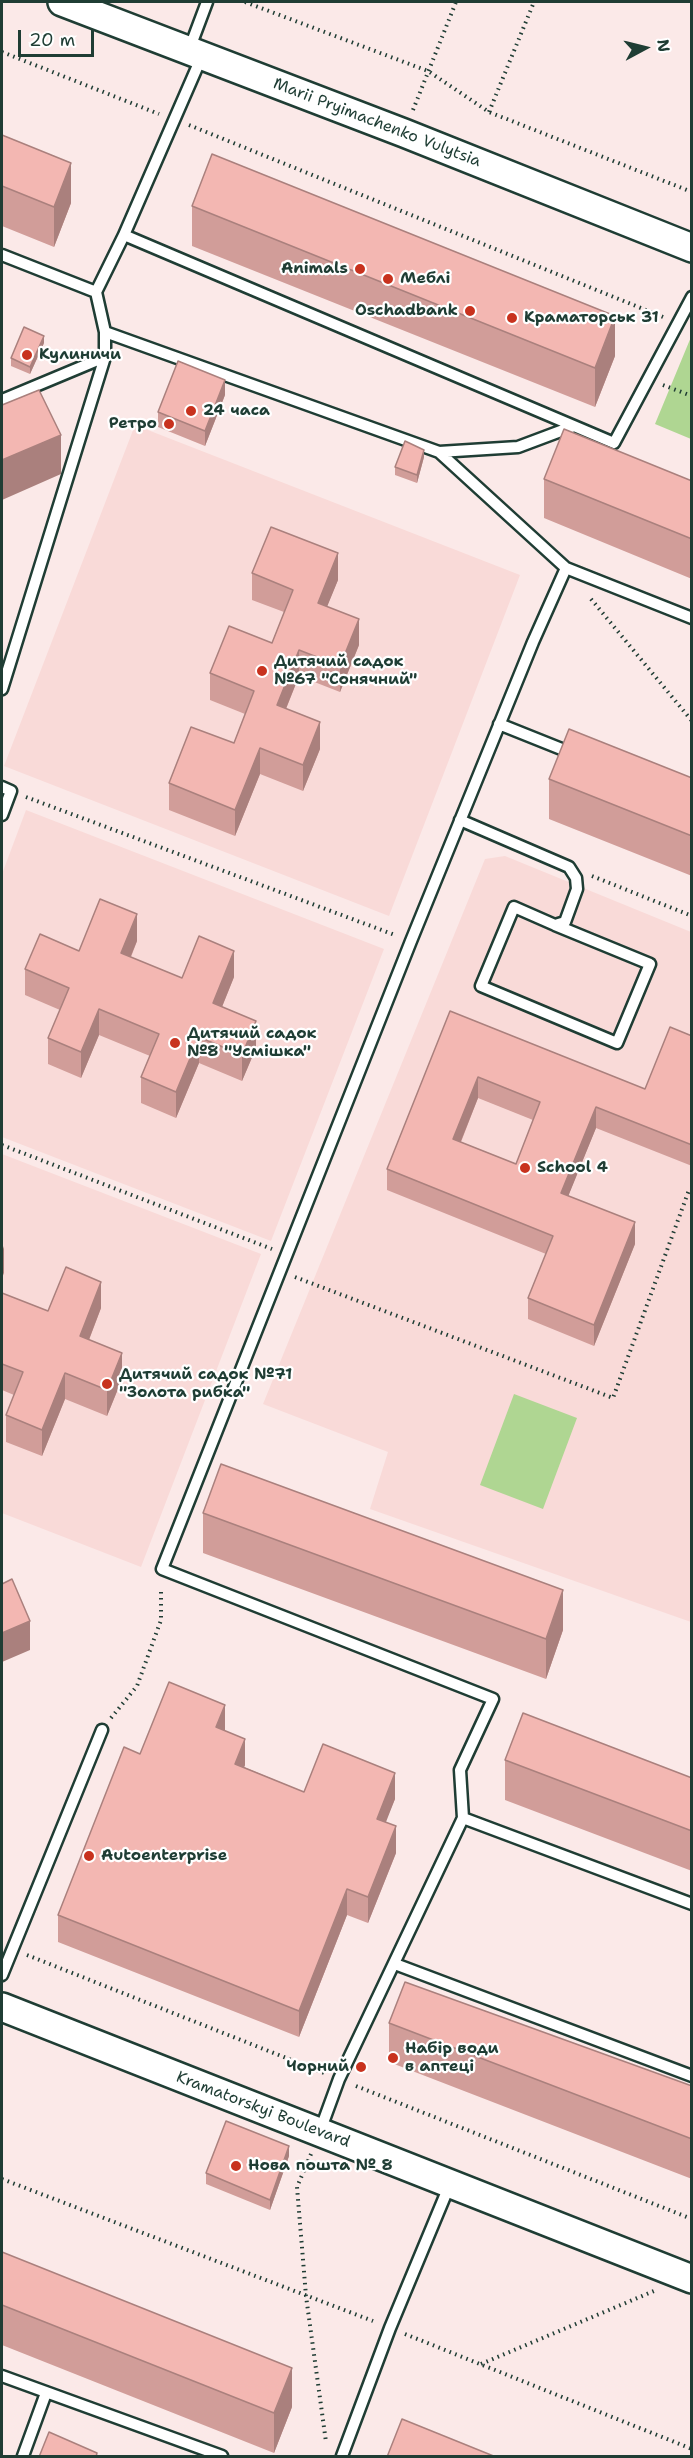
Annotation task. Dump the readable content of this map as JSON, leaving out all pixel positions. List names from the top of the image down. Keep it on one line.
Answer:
{"streets":{"street":["Marii Pryimachenko Vulytsia","Kramatorskyi Boulevard"]},"places":["Animals","Меблі","Oschadbank","Краматорськ 31","Кулиничи","24 часа","Ретро","Дитячий садок №67 \"Сонячний\"","Дитячий садок №8 \"Усмішка\"","School 4","Дитячий садок №71 \"Золота рибка\"","Autoenterprise","Набір води в аптеці","Чорний","Нова пошта № 8"],"scale_bar":"20 m","north":"right"}
